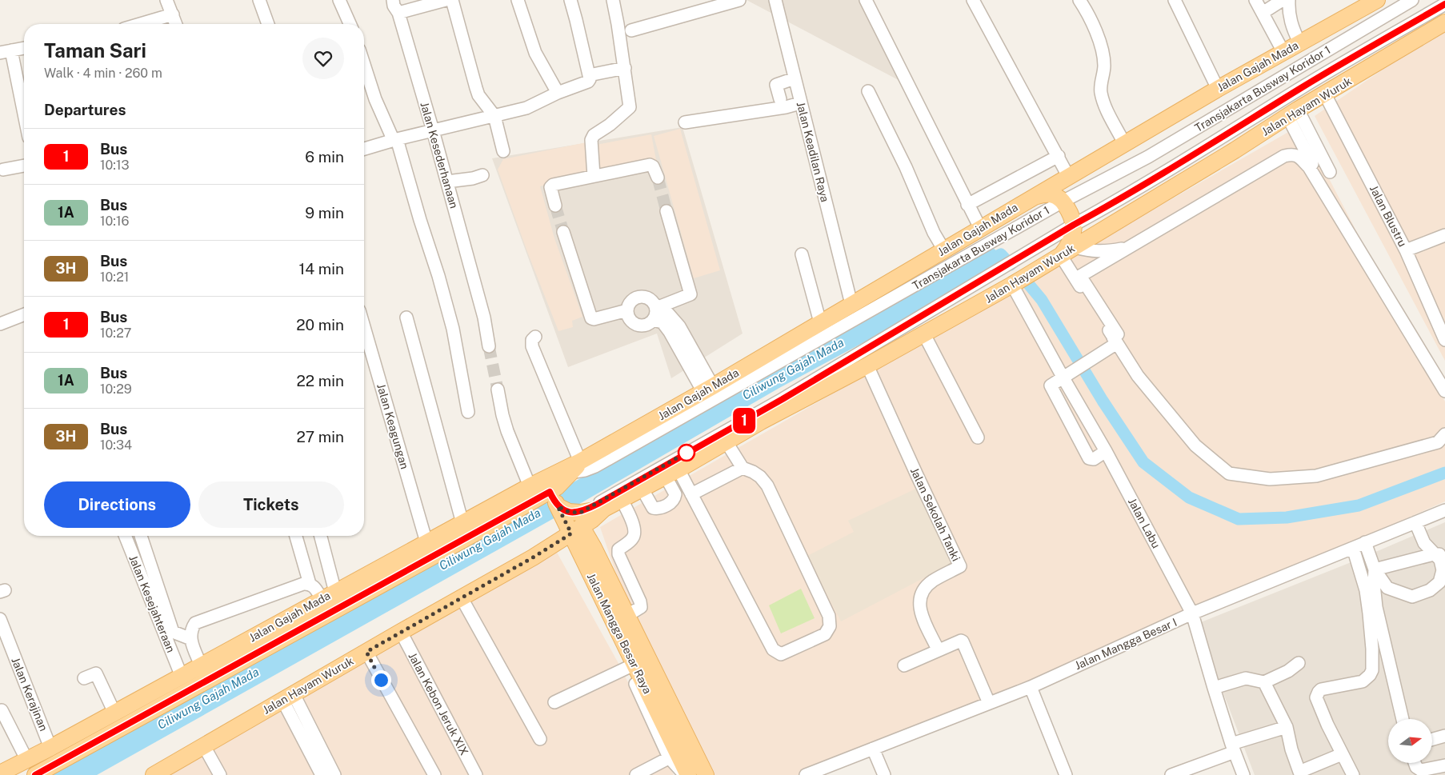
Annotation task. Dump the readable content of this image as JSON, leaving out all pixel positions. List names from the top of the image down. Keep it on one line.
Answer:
{"streets":{"main road":["Jalan Gajah Mada","Jalan Hayam Wuruk","Jalan Mangga Besar Raya"],"street":["Transjakarta Busway Koridor 1","Jalan Keadilan Raya","Jalan Kesederhanaan","Jalan Blustru","Jalan Keagungan","Jalan Sekolah Tanki","Jalan Labu","Jalan Kesejahteraan","Jalan Mangga Besar I","Jalan Kerajinan","Jalan Kebon Jeruk XIX"]},"crossings":[["Jalan Gajah Mada","Transjakarta Busway Koridor 1"],["Jalan Gajah Mada","Jalan Hayam Wuruk"],["Jalan Gajah Mada","Jalan Keadilan Raya"],["Jalan Gajah Mada","Jalan Keagungan"],["Jalan Gajah Mada","Jalan Kesejahteraan"],["Jalan Gajah Mada","Jalan Mangga Besar Raya"],["Jalan Gajah Mada","Jalan Kerajinan"],["Transjakarta Busway Koridor 1","Jalan Hayam Wuruk"],["Transjakarta Busway Koridor 1","Jalan Mangga Besar Raya"],["Jalan Hayam Wuruk","Jalan Blustru"],["Jalan Hayam Wuruk","Jalan Sekolah Tanki"],["Jalan Hayam Wuruk","Jalan Labu"],["Jalan Hayam Wuruk","Jalan Mangga Besar Raya"],["Jalan Hayam Wuruk","Jalan Kebon Jeruk XIX"],["Jalan Labu","Jalan Mangga Besar I"]],"water":["Ciliwung Gajah Mada"],"lines":["bus line 1"],"north":"right","page":{"on_map":"1","heading":[["Taman Sari","Walk · 4 min · 260 m"],"Departures"],"list":[{"mark":"1","name":"Bus","note":"10:13","value":"6 min"},{"mark":"1A","name":"Bus","note":"10:16","value":"9 min"},{"mark":"3H","name":"Bus","note":"10:21","value":"14 min"},{"mark":"1","name":"Bus","note":"10:27","value":"20 min"},{"mark":"1A","name":"Bus","note":"10:29","value":"22 min"},{"mark":"3H","name":"Bus","note":"10:34","value":"27 min"}],"buttons":["Directions","Tickets"]}}
